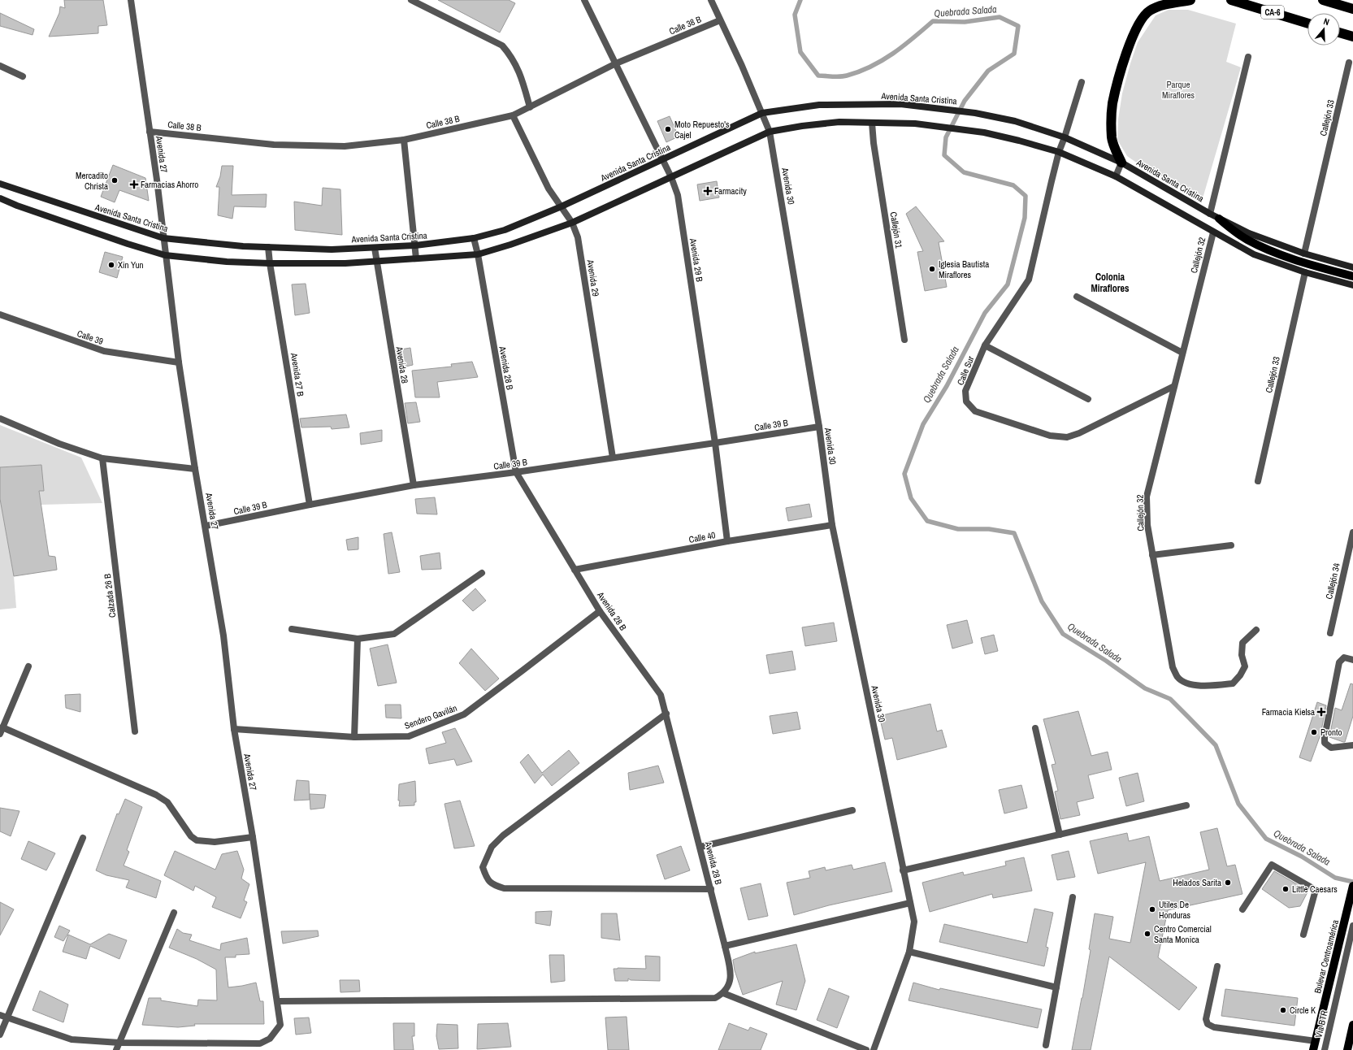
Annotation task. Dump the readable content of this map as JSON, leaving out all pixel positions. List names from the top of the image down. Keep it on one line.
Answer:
{"streets":{"highway":["CA-6"],"main road":["Bulevar Centroamérica"],"street":["Calle 38 B","Avenida Santa Cristina","Callejón 33","Avenida 27","Avenida 30","Callejón 31","Callejón 32","Avenida 29 B","Avenida 29","Calle 39","Avenida 28","Avenida 28 B","Calle Sur","Avenida 27 B","Calle 39 B","Calle 40","Callejón 34","Calzada 26 B","Sendero Gavilán","Vía BTR"]},"crossings":[["Calle 38 B","Avenida 27"],["Calle 38 B","Avenida 30"],["Calle 38 B","Avenida 29 B"],["Calle 38 B","Avenida 29"],["Avenida Santa Cristina","Callejón 33"],["Avenida Santa Cristina","Avenida 27"],["Avenida Santa Cristina","Avenida 30"],["Avenida Santa Cristina","Avenida 29 B"],["Avenida Santa Cristina","Avenida 29"],["Avenida Santa Cristina","Avenida 28"],["Avenida Santa Cristina","Avenida 28 B"],["Avenida Santa Cristina","Calle Sur"],["Avenida Santa Cristina","Avenida 27 B"],["Avenida 27","Calle 39"],["Avenida 27","Calle 39 B"],["Avenida 27","Sendero Gavilán"],["Avenida 30","Calle 39 B"],["Avenida 30","Calle 40"],["Callejón 32","Calle Sur"],["Avenida 29 B","Calle 39 B"],["Avenida 29 B","Calle 40"],["Avenida 29","Calle 39 B"],["Avenida 28","Calle 39 B"],["Avenida 28 B","Calle 39 B"],["Avenida 28 B","Calle 40"],["Avenida 28 B","Sendero Gavilán"],["Avenida 27 B","Calle 39 B"]],"districts":["Colonia Miraflores"],"water":["Quebrada Salada"],"parks":["Parque Miraflores"],"places":{"other":["Moto Repuesto's Cajel","Mercadito Christa","Xin Yun","Iglesia Bautista Miraflores","Pronto","Helados Sarita","Little Caesars","Utiles De Honduras","Centro Comercial Santa Monica","Circle K"],"health":["Farmacias Ahorro","Farmacity","Farmacia Kielsa"]},"north":"top"}
